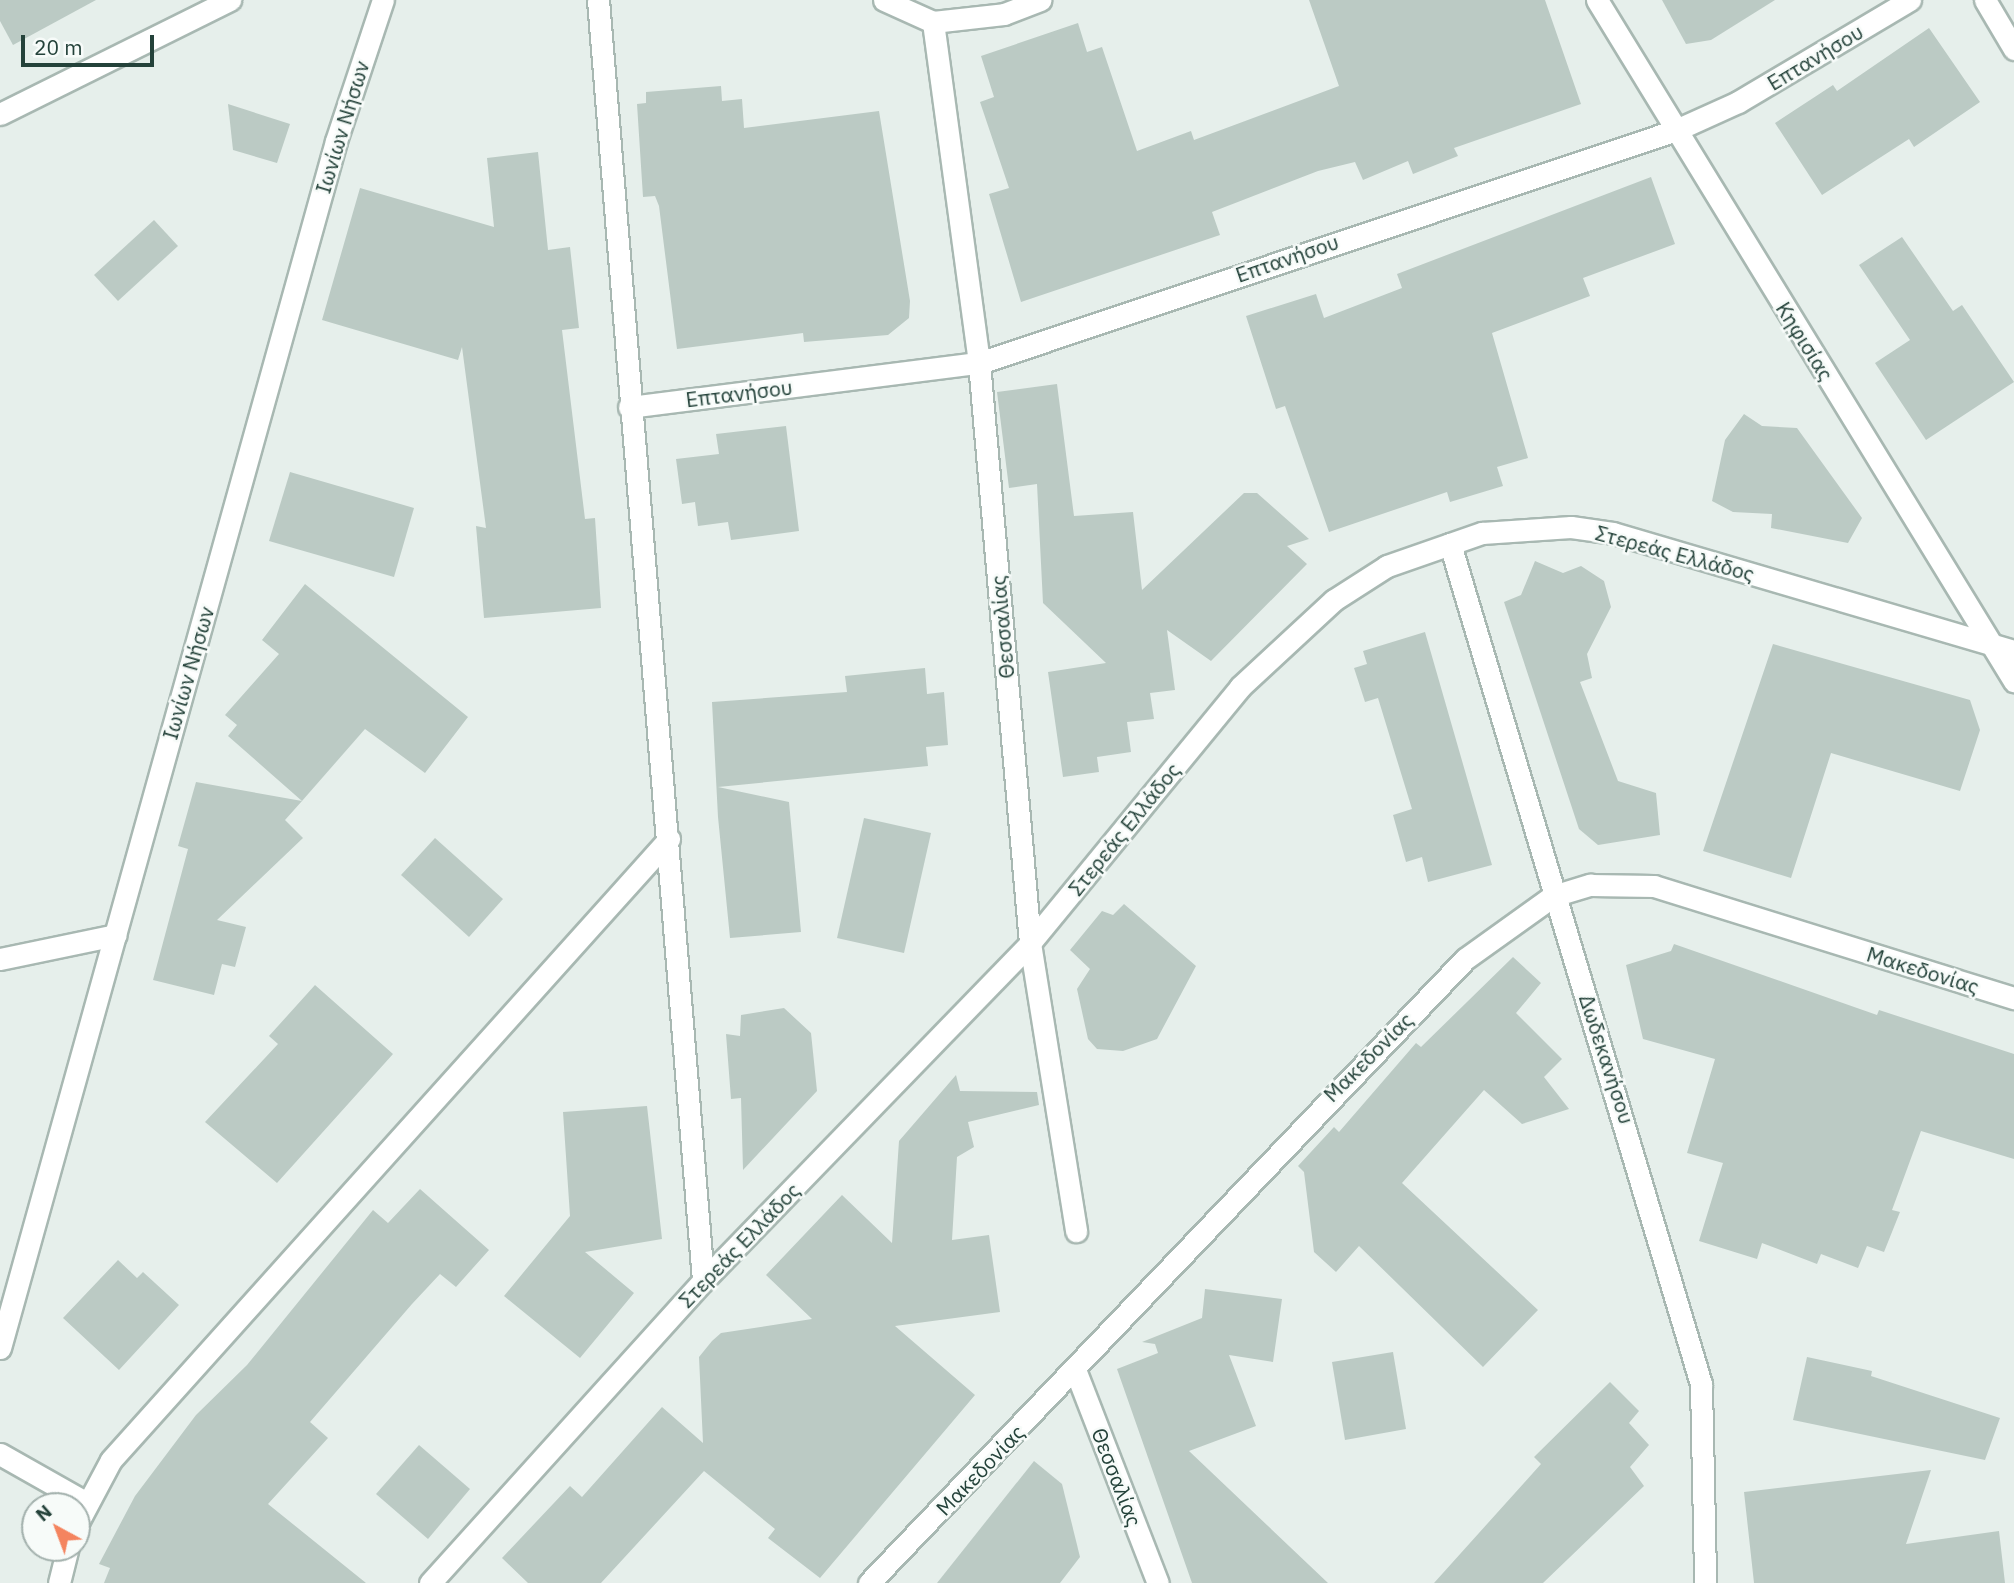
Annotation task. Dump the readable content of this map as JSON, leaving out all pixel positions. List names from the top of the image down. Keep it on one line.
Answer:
{"streets":{"street":["Επτανήσου","Ιωνίων Νήσων","Κηφισίας","Στερεάς Ελλάδος","Θεσσαλίας","Μακεδονίας","Δωδεκανήσου"]},"crossings":[["Επτανήσου","Κηφισίας"],["Επτανήσου","Θεσσαλίας"],["Κηφισίας","Στερεάς Ελλάδος"],["Στερεάς Ελλάδος","Θεσσαλίας"],["Στερεάς Ελλάδος","Δωδεκανήσου"],["Θεσσαλίας","Μακεδονίας"],["Μακεδονίας","Δωδεκανήσου"]],"scale_bar":"20 m","north":"top left"}
